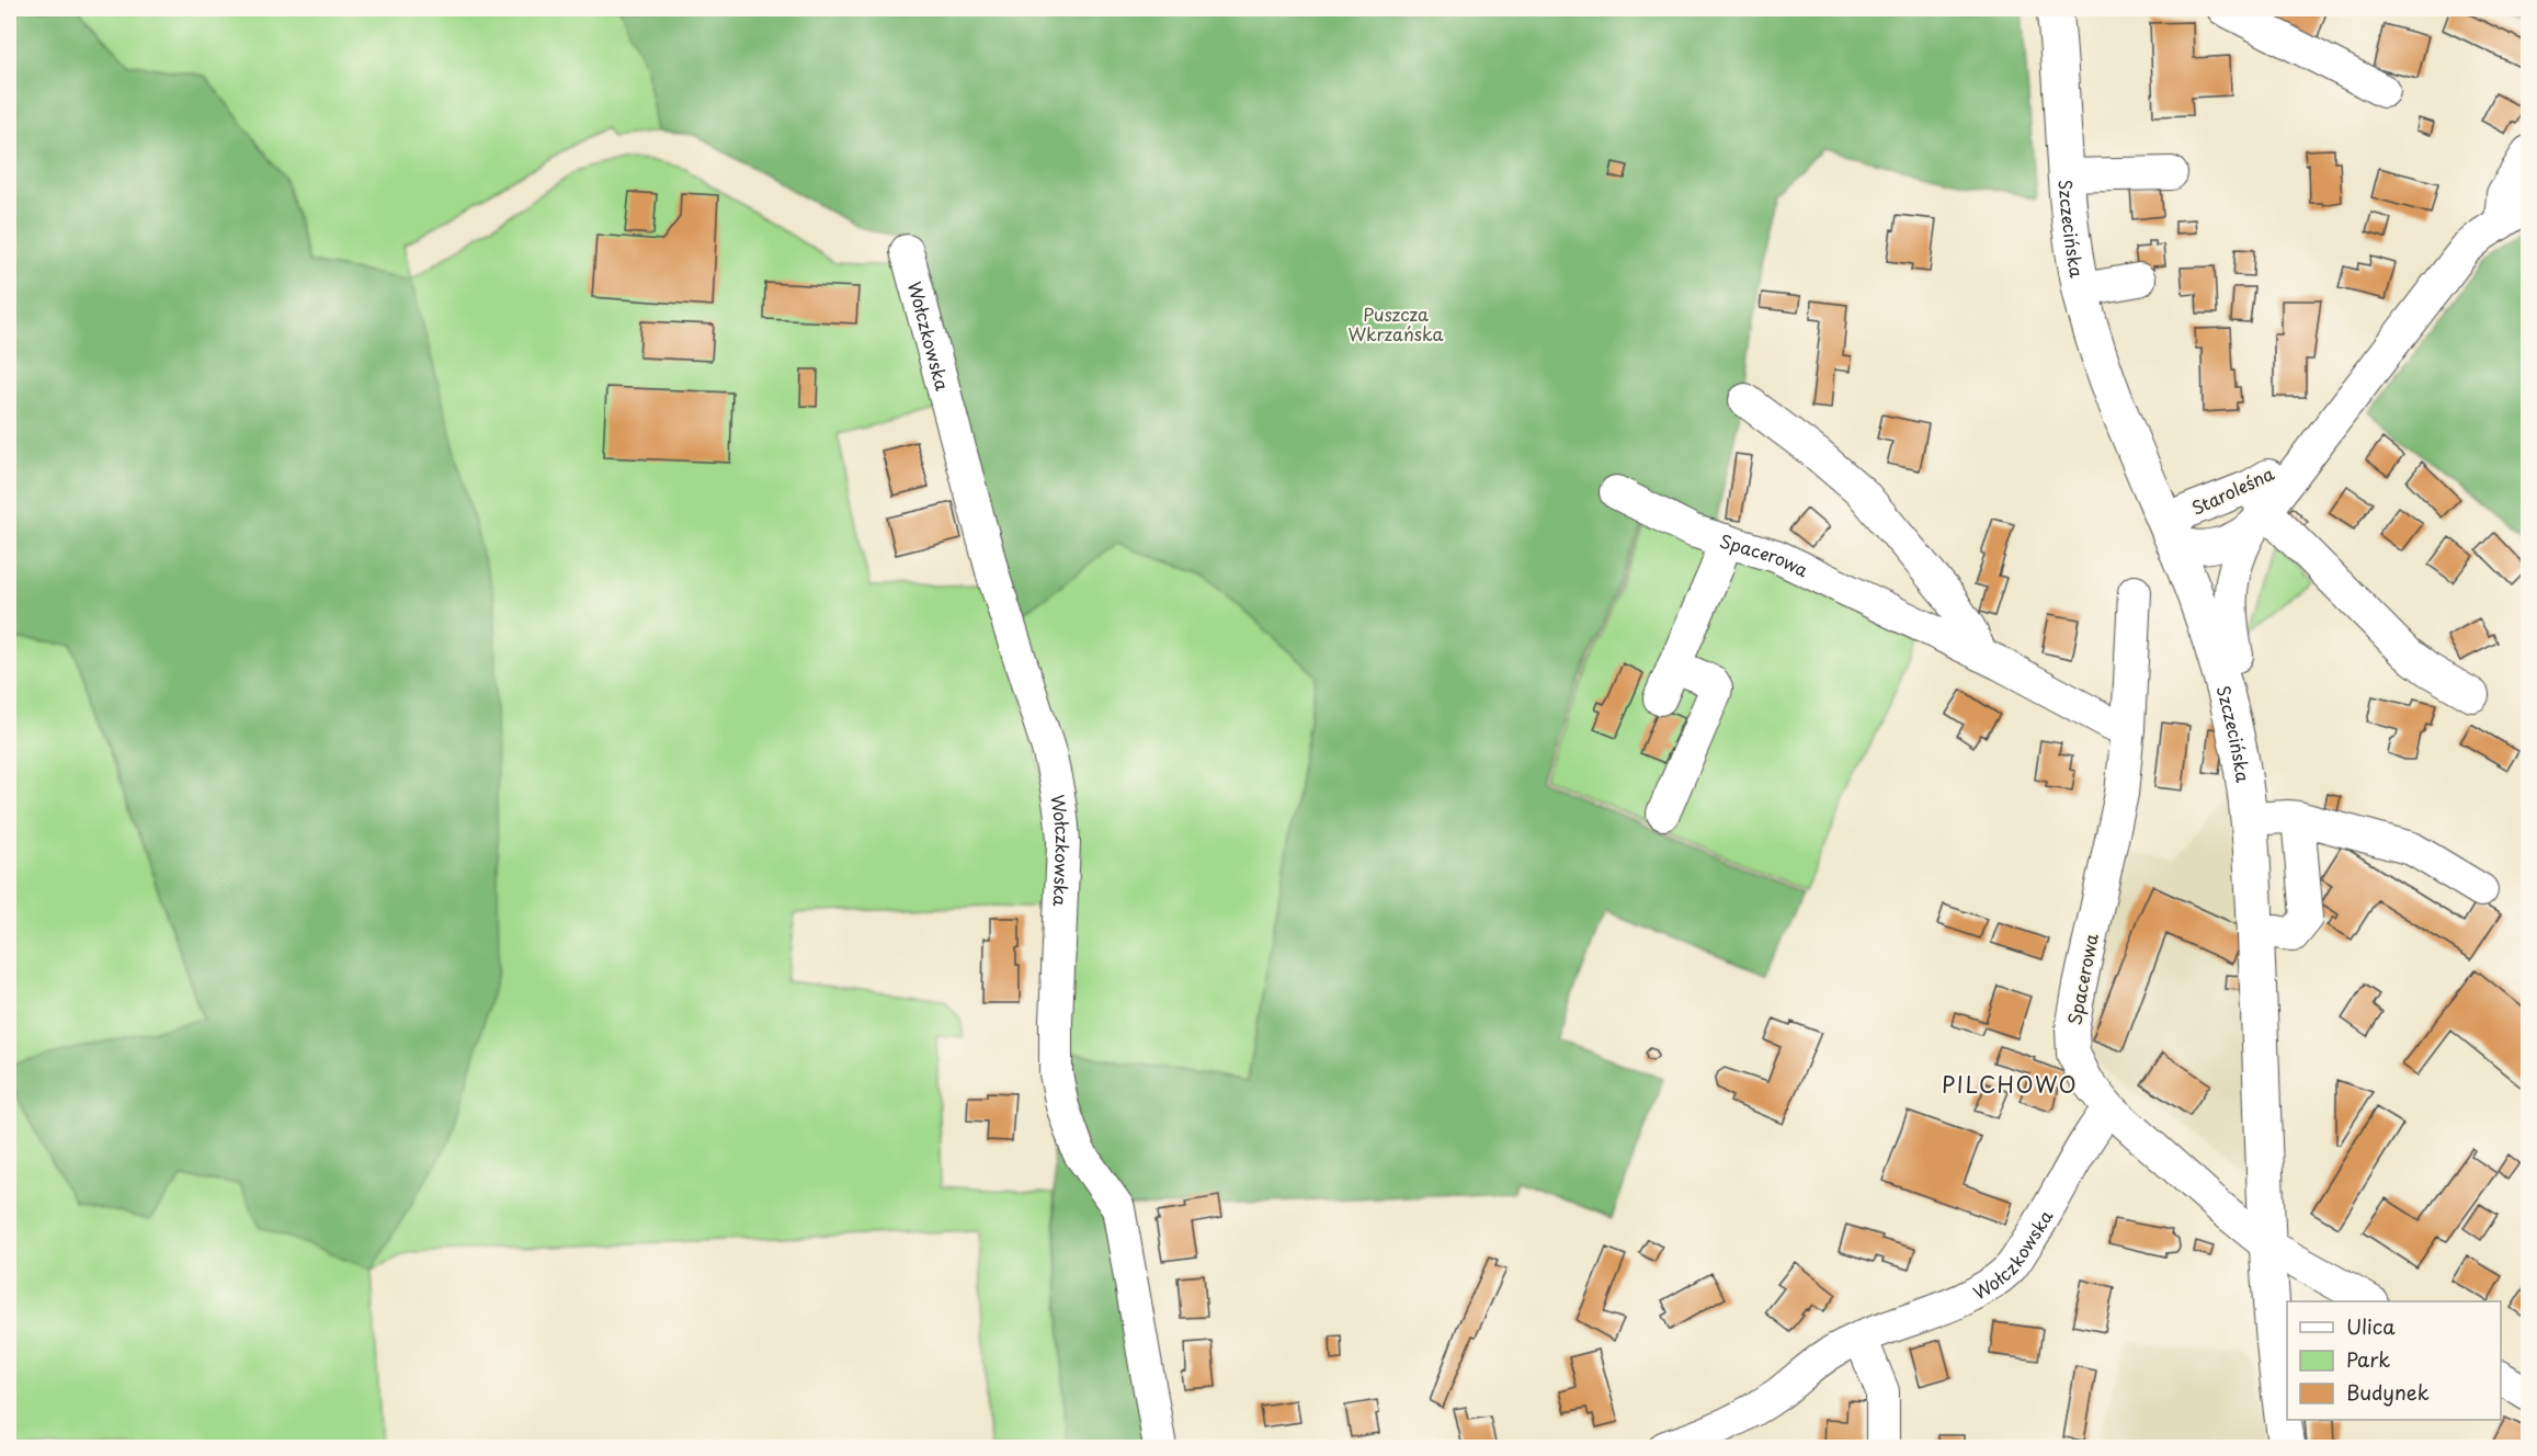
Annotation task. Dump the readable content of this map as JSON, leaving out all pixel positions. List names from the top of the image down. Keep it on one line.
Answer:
{"streets":{"main road":["Szczecińska"],"street":["Wołczkowska","Staroleśna","Spacerowa"]},"crossings":[["Szczecińska","Staroleśna"],["Szczecińska","Spacerowa"],["Wołczkowska","Spacerowa"]],"districts":["PILCHOWO"],"parks":["Puszcza Wkrzańska"],"legend":["Ulica","Park","Budynek"]}
